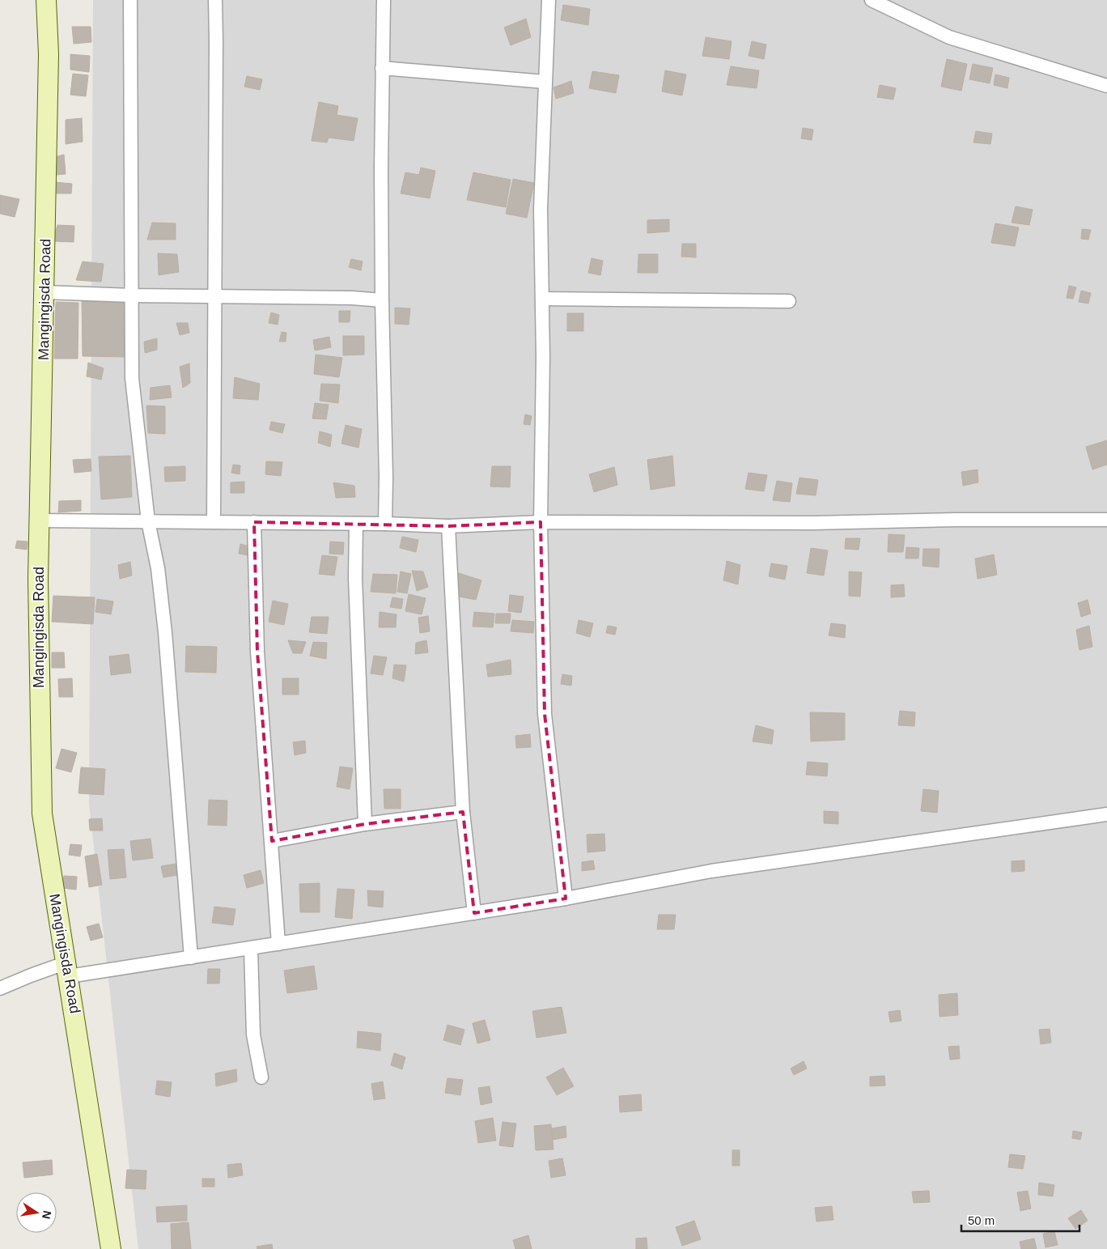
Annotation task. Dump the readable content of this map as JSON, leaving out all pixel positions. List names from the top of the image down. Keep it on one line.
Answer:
{"streets":{"street":["Mangingisda Road"]},"scale_bar":"50 m","north":"right"}
